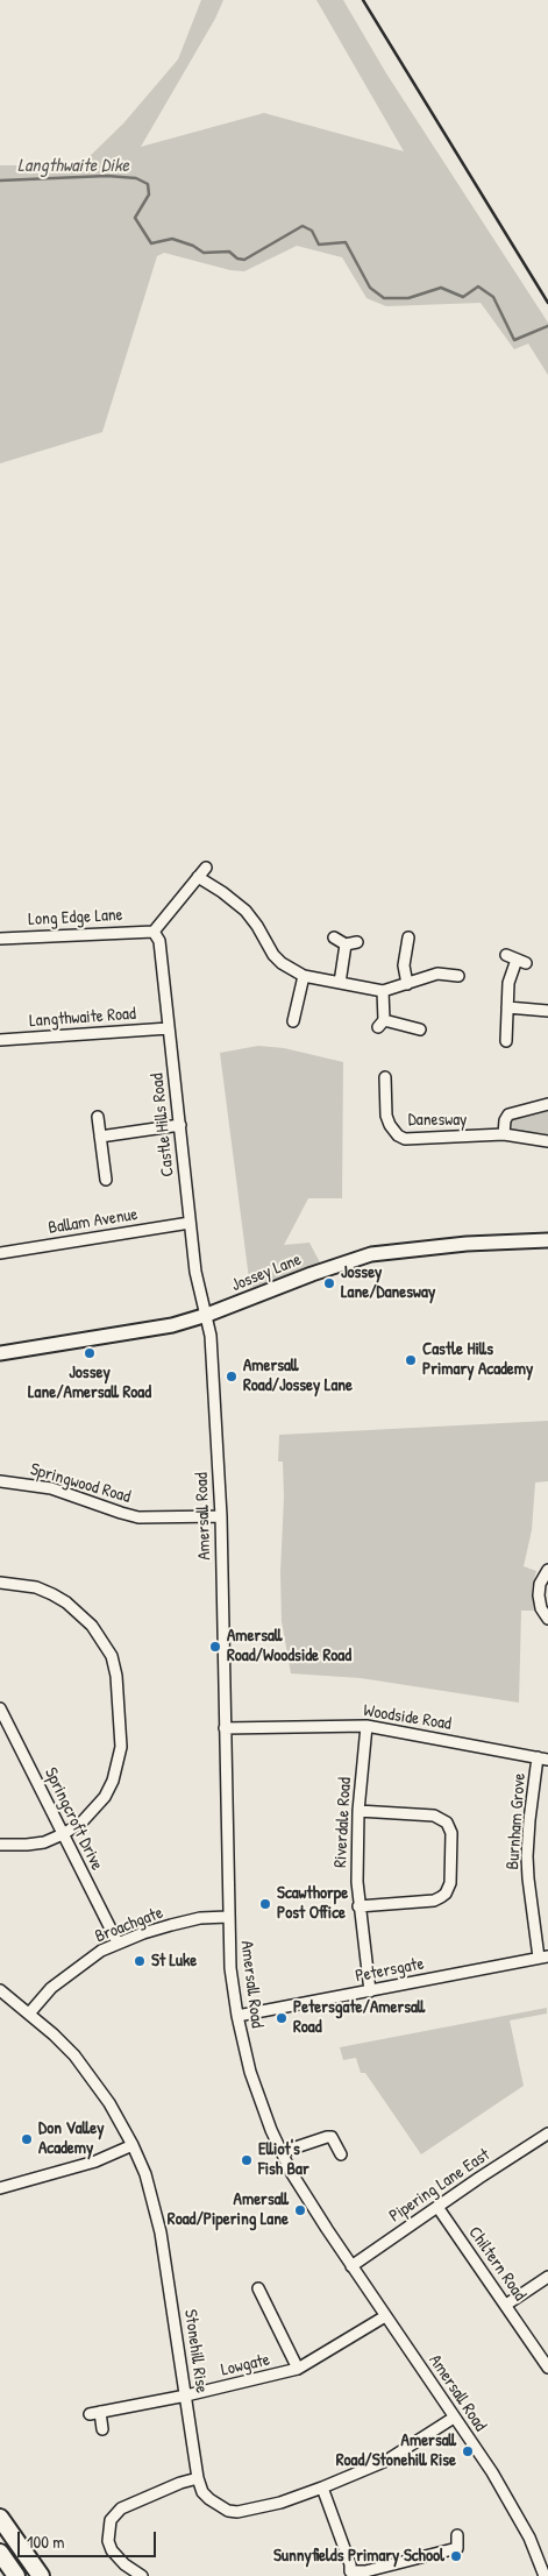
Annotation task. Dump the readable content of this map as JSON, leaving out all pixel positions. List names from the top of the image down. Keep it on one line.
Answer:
{"streets":{"street":["Long Edge Lane","Langthwaite Road","Danesway","Castle Hills Road","Ballam Avenue","Jossey Lane","Springwood Road","Amersall Road","Woodside Road","Springcroft Drive","Burnham Grove","Riverdale Road","Broachgate","Petersgate","Pipering Lane East","Chiltern Road","Stonehill Rise","Lowgate"]},"crossings":[["Long Edge Lane","Castle Hills Road"],["Langthwaite Road","Castle Hills Road"],["Castle Hills Road","Ballam Avenue"],["Castle Hills Road","Jossey Lane"],["Castle Hills Road","Amersall Road"],["Jossey Lane","Amersall Road"],["Springwood Road","Amersall Road"],["Amersall Road","Woodside Road"],["Amersall Road","Broachgate"],["Amersall Road","Petersgate"],["Amersall Road","Pipering Lane East"],["Amersall Road","Stonehill Rise"],["Amersall Road","Lowgate"],["Woodside Road","Burnham Grove"],["Woodside Road","Riverdale Road"],["Springcroft Drive","Broachgate"],["Burnham Grove","Petersgate"],["Riverdale Road","Petersgate"],["Broachgate","Stonehill Rise"],["Pipering Lane East","Chiltern Road"],["Stonehill Rise","Lowgate"]],"water":["Langthwaite Dike"],"places":["Jossey Lane/Danesway","Jossey Lane/Amersall Road","Castle Hills Primary Academy","Amersall Road/Jossey Lane","Amersall Road/Woodside Road","Scawthorpe Post Office","St Luke","Petersgate/Amersall Road","Don Valley Academy","Elliot's Fish Bar","Amersall Road/Pipering Lane","Amersall Road/Stonehill Rise","Sunnyfields Primary School"],"scale_bar":"100 m"}
